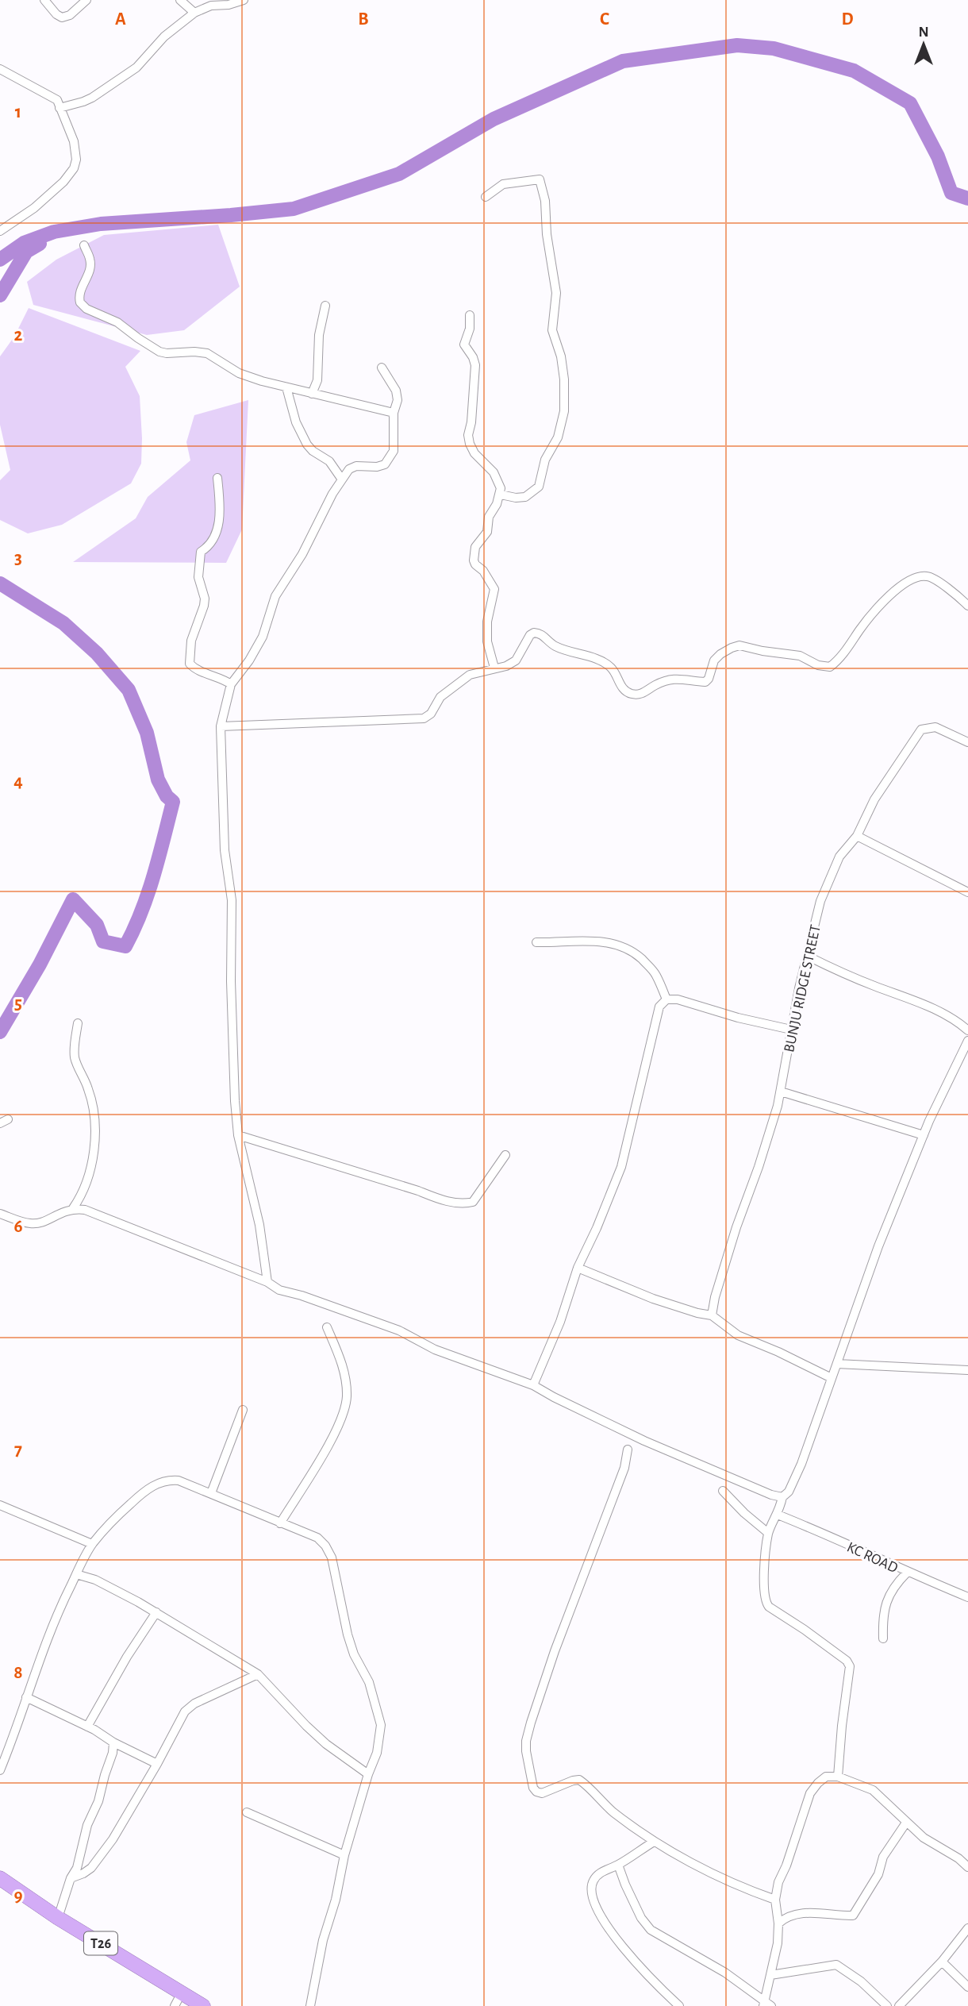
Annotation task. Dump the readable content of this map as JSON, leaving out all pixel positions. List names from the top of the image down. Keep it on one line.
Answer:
{"streets":{"highway":["T26"],"street":["BUNJU RIDGE STREET","KC ROAD"]},"north":"top","grid":{"columns":["A","B","C","D"],"rows":["1","2","3","4","5","6","7","8","9"]}}
